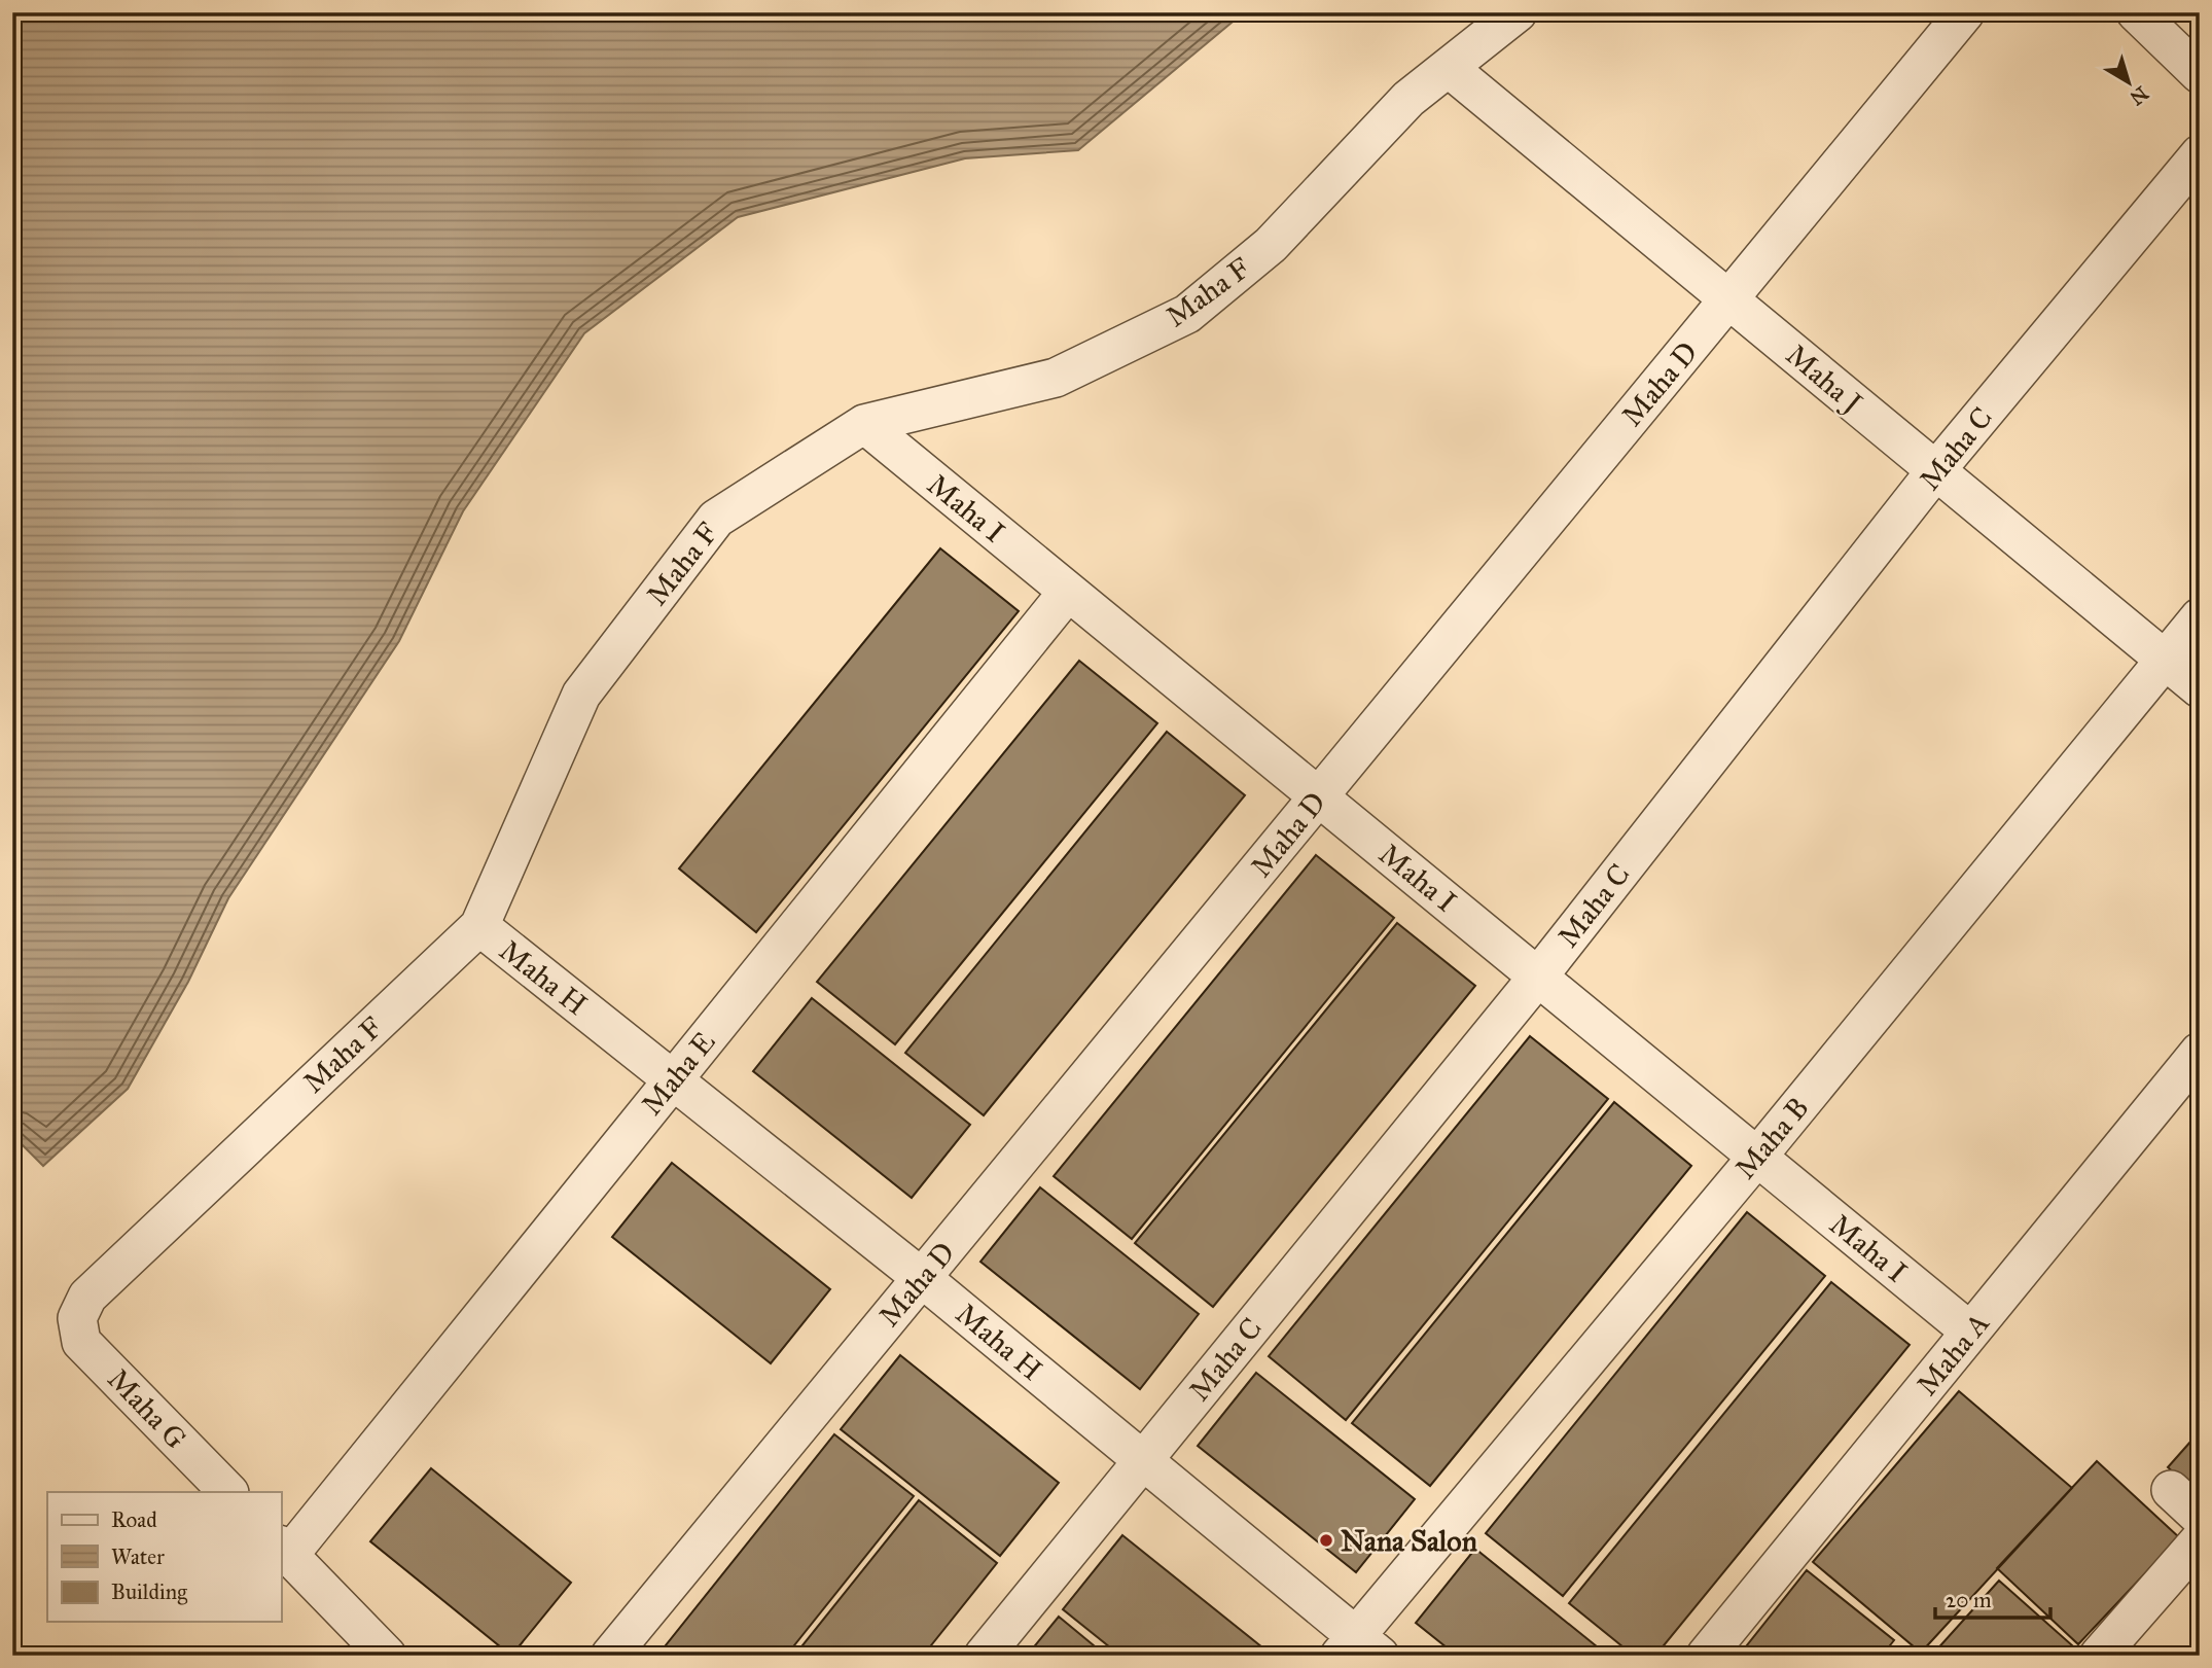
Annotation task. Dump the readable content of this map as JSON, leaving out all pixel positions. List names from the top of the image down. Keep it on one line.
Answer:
{"streets":{"street":["Maha F","Maha J","Maha D","Maha C","Maha I","Maha H","Maha E","Maha B","Maha A","Maha G"]},"crossings":[["Maha F","Maha J"],["Maha F","Maha I"],["Maha F","Maha H"],["Maha F","Maha G"],["Maha J","Maha D"],["Maha J","Maha C"],["Maha J","Maha B"],["Maha D","Maha I"],["Maha D","Maha H"],["Maha C","Maha I"],["Maha C","Maha H"],["Maha I","Maha E"],["Maha I","Maha B"],["Maha I","Maha A"],["Maha H","Maha E"],["Maha H","Maha B"]],"places":["Nana Salon"],"legend":["Road","Water","Building"],"scale_bar":"20 m","north":"bottom right"}
